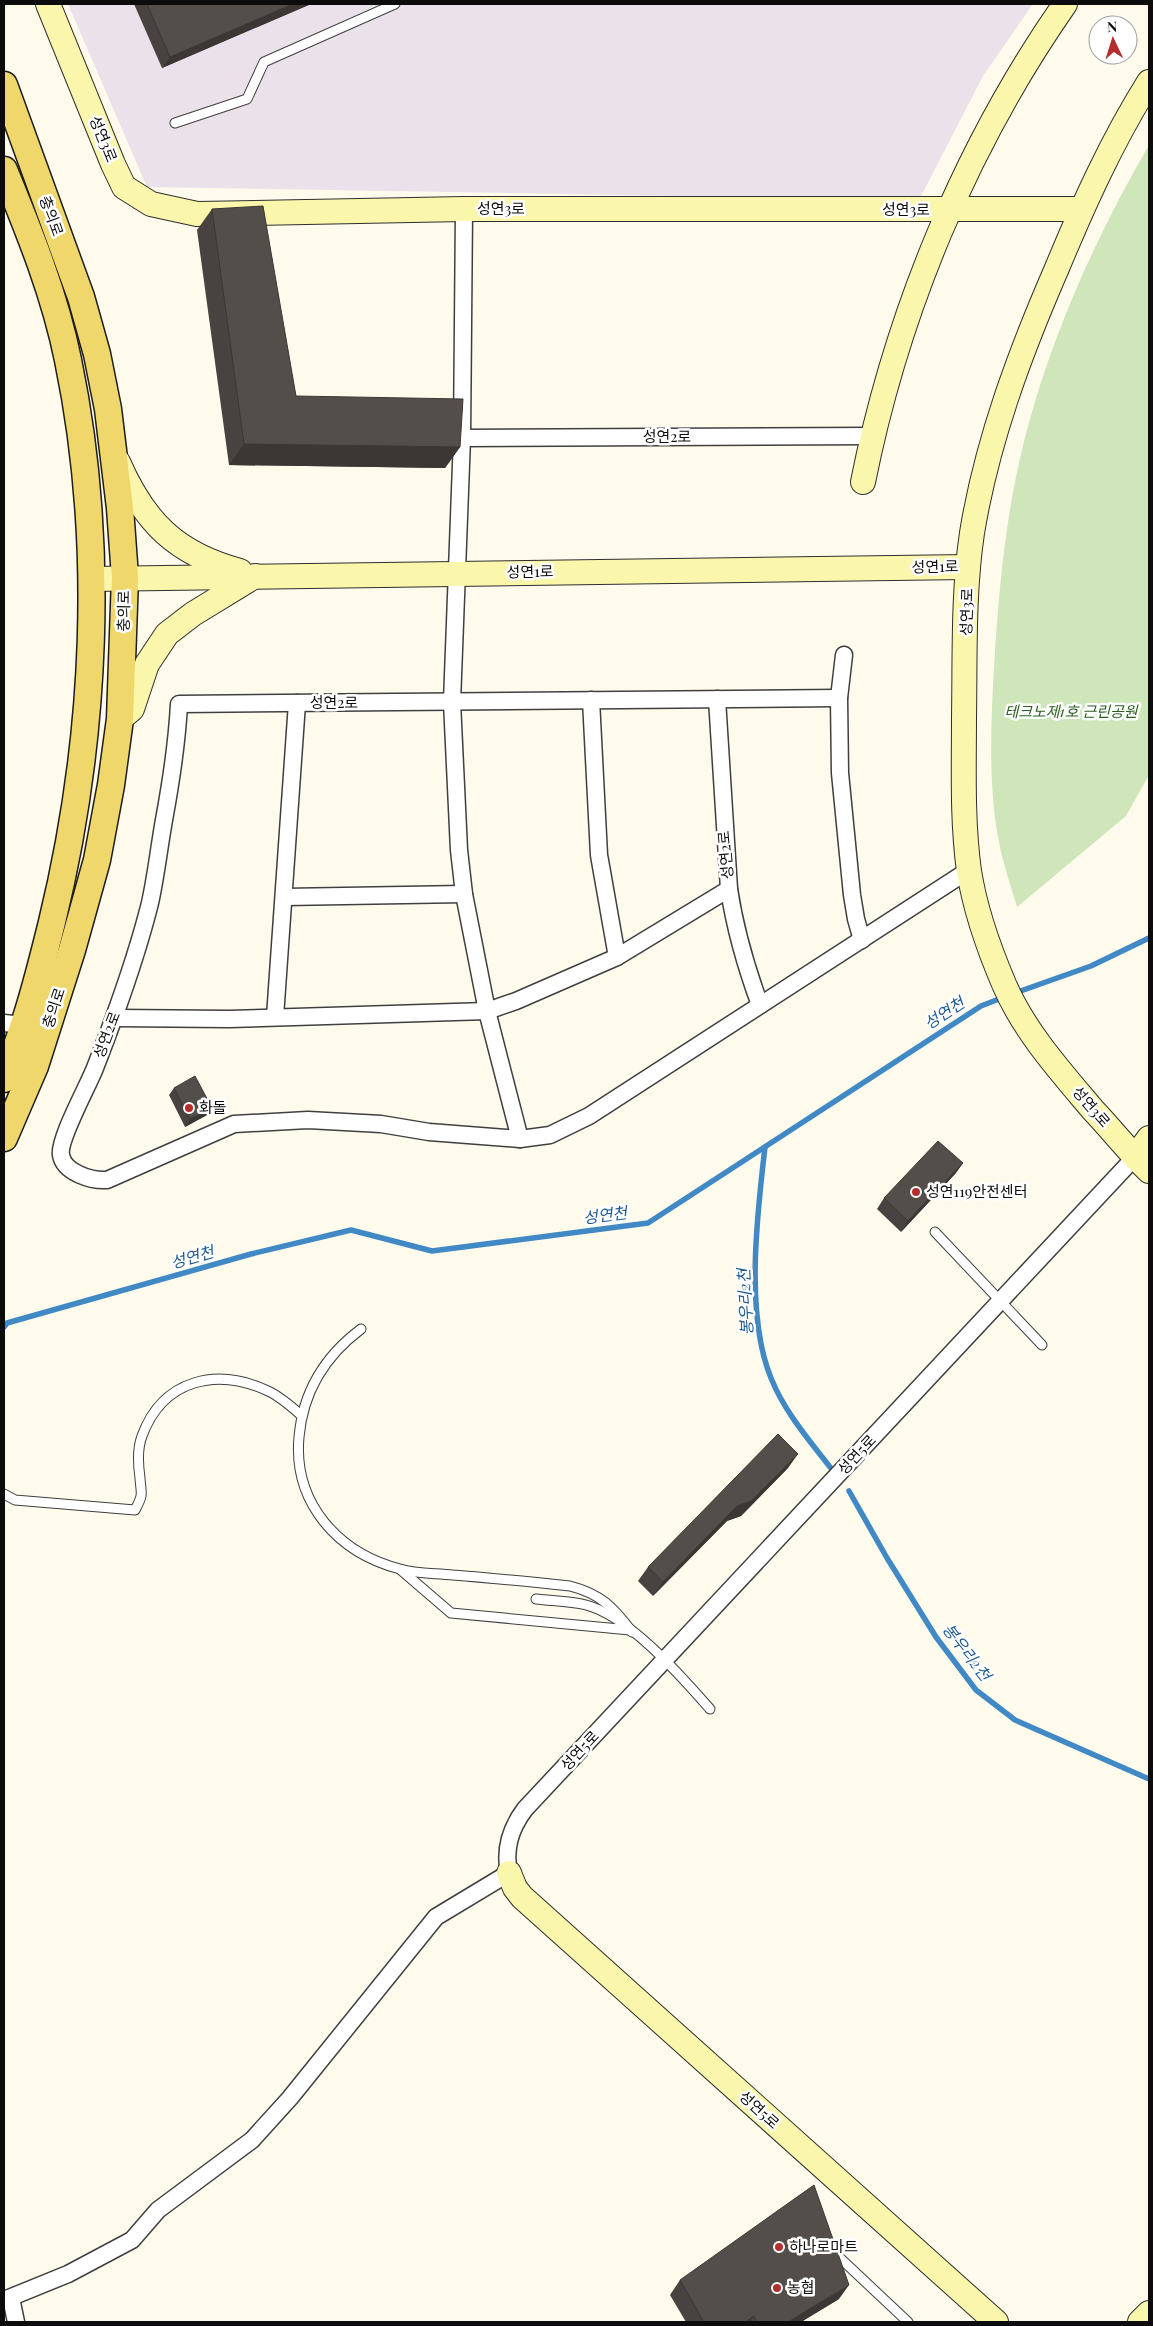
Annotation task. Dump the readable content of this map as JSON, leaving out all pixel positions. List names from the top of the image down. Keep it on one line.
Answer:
{"streets":{"main road":["충의로"],"street":["성연3로","성연2로","성연1로","성연5로"]},"crossings":[["성연3로","성연2로"],["성연3로","성연1로"],["성연3로","성연5로"],["충의로","성연1로"]],"water":["성연천","봉우리2천"],"parks":["테크노제1호 근린공원"],"places":["화돌","성연119안전센터","하나로마트","농협"],"north":"top"}
